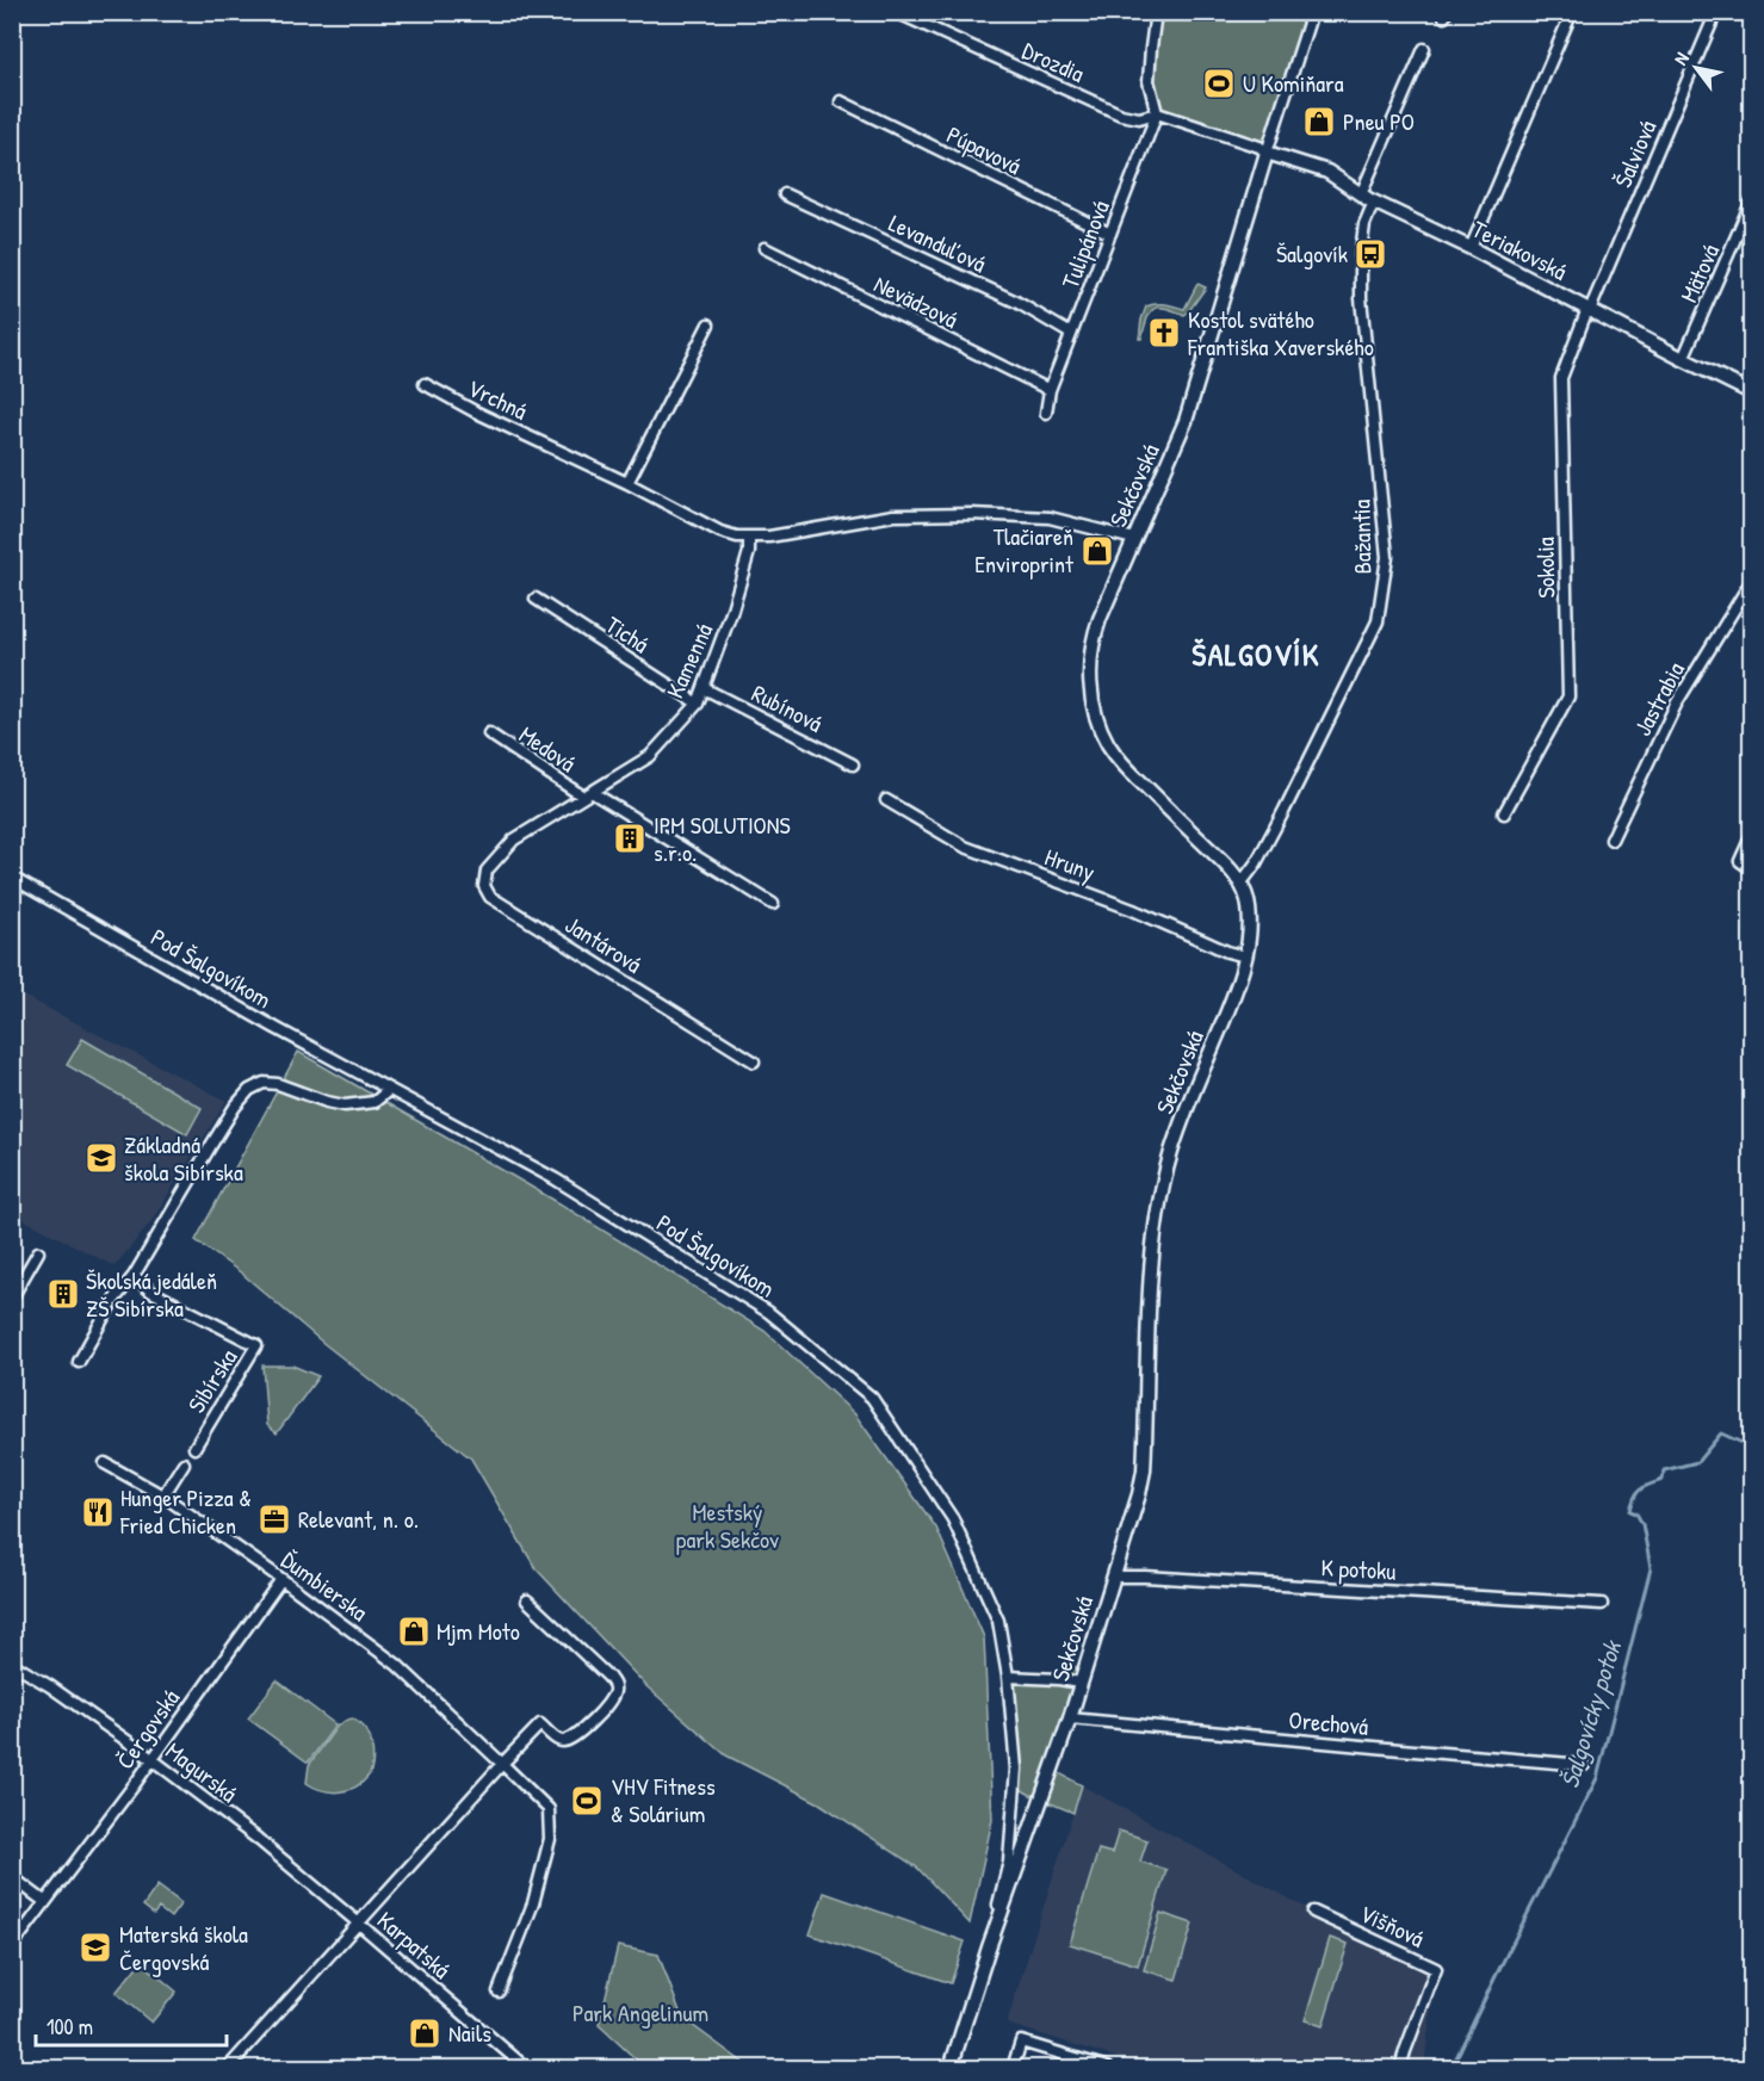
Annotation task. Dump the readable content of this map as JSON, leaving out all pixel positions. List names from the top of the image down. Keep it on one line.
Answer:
{"streets":{"street":["Drozdia","Púpavová","Šalviová","Levanduľová","Tulipánová","Teriakovská","Mätová","Nevädzová","Vrchná","Sekčovská","Bažantia","Sokolia","Tichá","Kamenná","Jastrabia","Rubínová","Medová","Hruny","Jantárová","Pod Šalgovíkom","Sibírska","K potoku","Ďumbierska","Orechová","Čergovská","Magurská","Višňová","Karpatská"]},"crossings":[["Drozdia","Tulipánová"],["Púpavová","Tulipánová"],["Šalviová","Teriakovská"],["Šalviová","Sokolia"],["Levanduľová","Tulipánová"],["Tulipánová","Nevädzová"],["Teriakovská","Mätová"],["Teriakovská","Sekčovská"],["Teriakovská","Bažantia"],["Teriakovská","Sokolia"],["Sekčovská","Bažantia"],["Sekčovská","Hruny"],["Sekčovská","Pod Šalgovíkom"],["Sekčovská","K potoku"],["Sekčovská","Orechová"],["Tichá","Kamenná"],["Kamenná","Rubínová"],["Kamenná","Medová"],["Kamenná","Jantárová"],["Ďumbierska","Čergovská"],["Čergovská","Magurská"],["Magurská","Karpatská"]],"districts":["ŠALGOVÍK"],"water":["Šalgovícky potok"],"parks":["Mestský park Sekčov","Park Angelinum"],"places":{"sports":["U Komiňara","VHV Fitness & Solárium"],"shop":["Pneu PO","Tlačiareň Enviroprint","Mjm Moto","Nails"],"bus stop":["Šalgovík"],"church":["Kostol svätého Františka Xaverského"],"building":["IPM SOLUTIONS s.r.o.","Školská jedáleň ZŠ Sibírska"],"school or university":["Základná škola Sibírska","Materská škola Čergovská"],"restaurant":["Hunger Pizza & Fried Chicken"],"office":["Relevant, n. o."]},"scale_bar":"100 m","north":"top left"}
